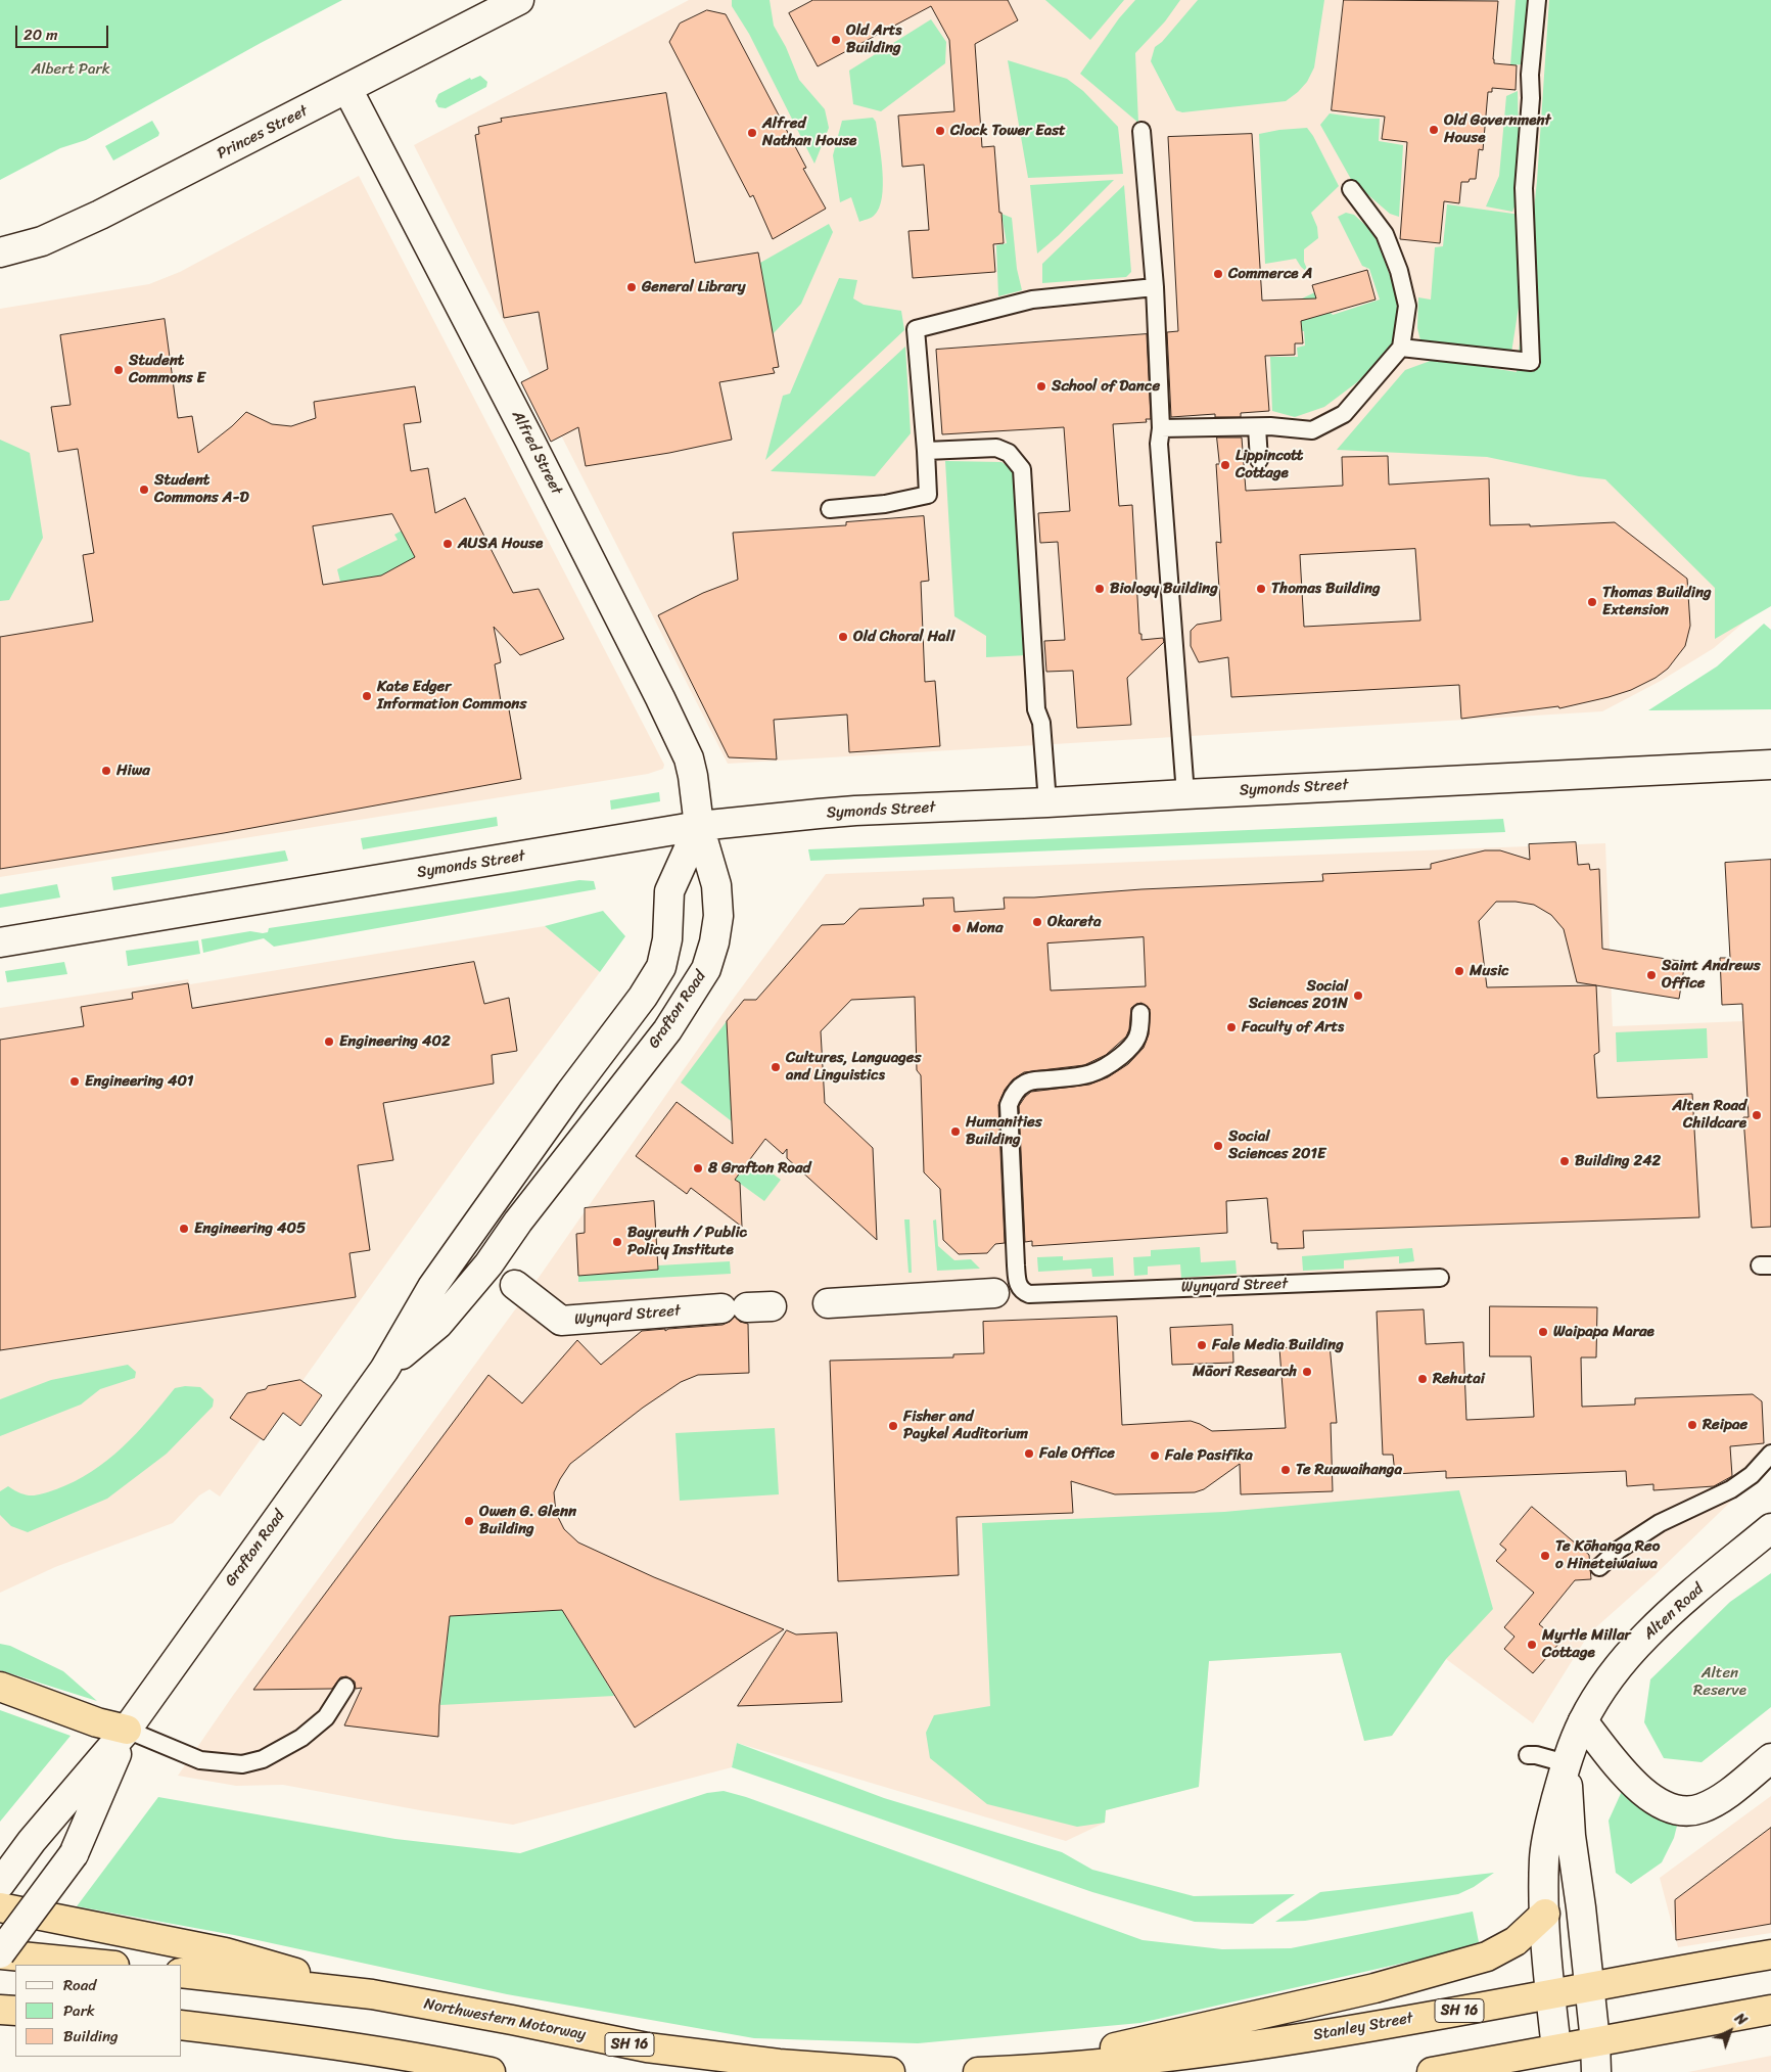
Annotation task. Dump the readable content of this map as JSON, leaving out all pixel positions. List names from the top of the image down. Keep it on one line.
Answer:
{"streets":{"highway":["SH 16","Northwestern Motorway","Stanley Street"],"main road":["Princes Street","Alfred Street","Symonds Street","Grafton Road","Wynyard Street","Alten Road"]},"crossings":[["Princes Street","Alfred Street"],["Alfred Street","Symonds Street"],["Alfred Street","Grafton Road"],["Symonds Street","Grafton Road"],["Alten Road","Stanley Street"],["SH 16","Stanley Street"]],"parks":["Albert Park","Alten Reserve"],"places":["Old Arts Building","Old Government House","Clock Tower East","Alfred Nathan House","Commerce A","General Library","Student Commons E","School of Dance","Lippincott Cottage","Student Commons A-D","AUSA House","Biology Building","Thomas Building","Thomas Building Extension","Old Choral Hall","Kate Edger Information Commons","Hiwa","Okareta","Mona","Music","Saint Andrews Office","Social Sciences 201N","Faculty of Arts","Engineering 402","Cultures, Languages and Linguistics","Engineering 401","Alten Road Childcare","Humanities Building","Social Sciences 201E","Building 242","8 Grafton Road","Engineering 405","Bayreuth / Public Policy Institute","Waipapa Marae","Fale Media Building","Māori Research","Rehutai","Reipae","Fisher and Paykel Auditorium","Fale Office","Fale Pasifika","Te Ruawaihanga","Owen G. Glenn Building","Te Kōhanga Reo o Hineteiwaiwa","Myrtle Millar Cottage"],"legend":["Road","Park","Building"],"scale_bar":"20 m","north":"top right"}
